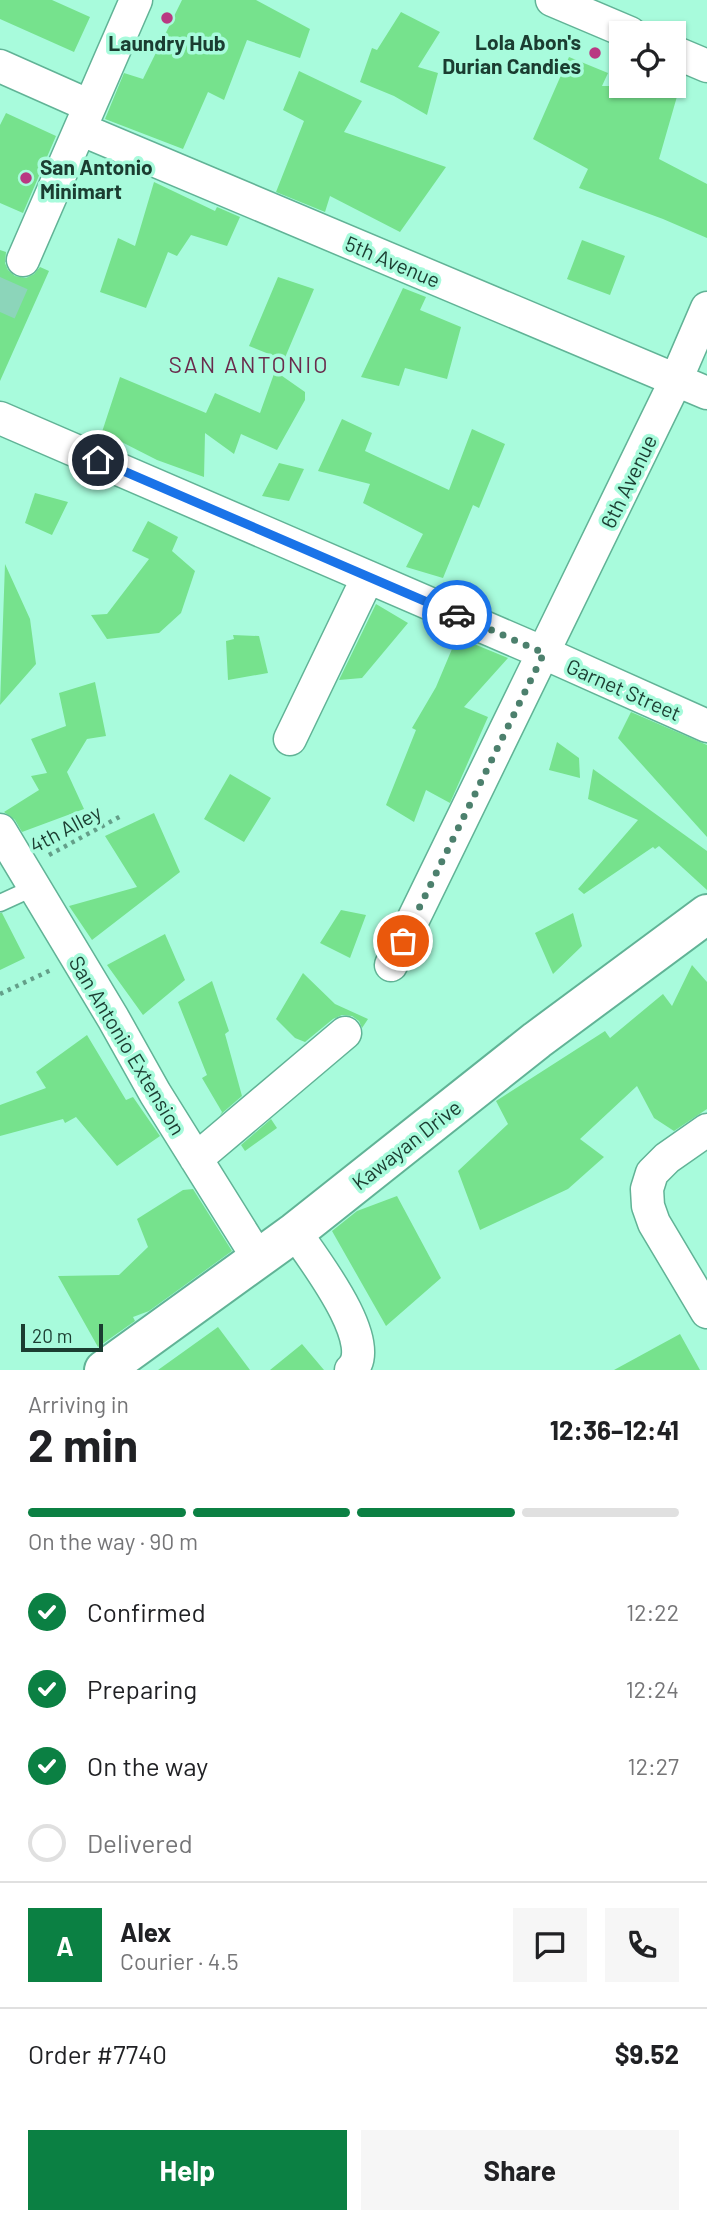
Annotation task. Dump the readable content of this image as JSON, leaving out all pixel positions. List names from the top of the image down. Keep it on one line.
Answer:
{"streets":{"street":["5th Avenue","6th Avenue","Garnet Street","San Antonio Extension","Kawayan Drive"],"path":["4th Alley"]},"crossings":[["5th Avenue","6th Avenue"],["6th Avenue","Garnet Street"],["4th Alley","San Antonio Extension"],["San Antonio Extension","Kawayan Drive"]],"districts":["SAN ANTONIO"],"places":["Laundry Hub","Lola Abon's Durian Candies","San Antonio Minimart"],"scale_bar":"20 m","page":{"scale":"20 m","heading":["2 min","Arriving in","12:36–12:41"],"panel":["Alex","Courier · 4.5","Order #7740","$9.52"],"bar":"On the way · 90 m","list":[["Confirmed","12:22"],["Preparing","12:24"],["On the way","12:27"],"Delivered"],"round":"A","buttons":["Help","Share"]}}
